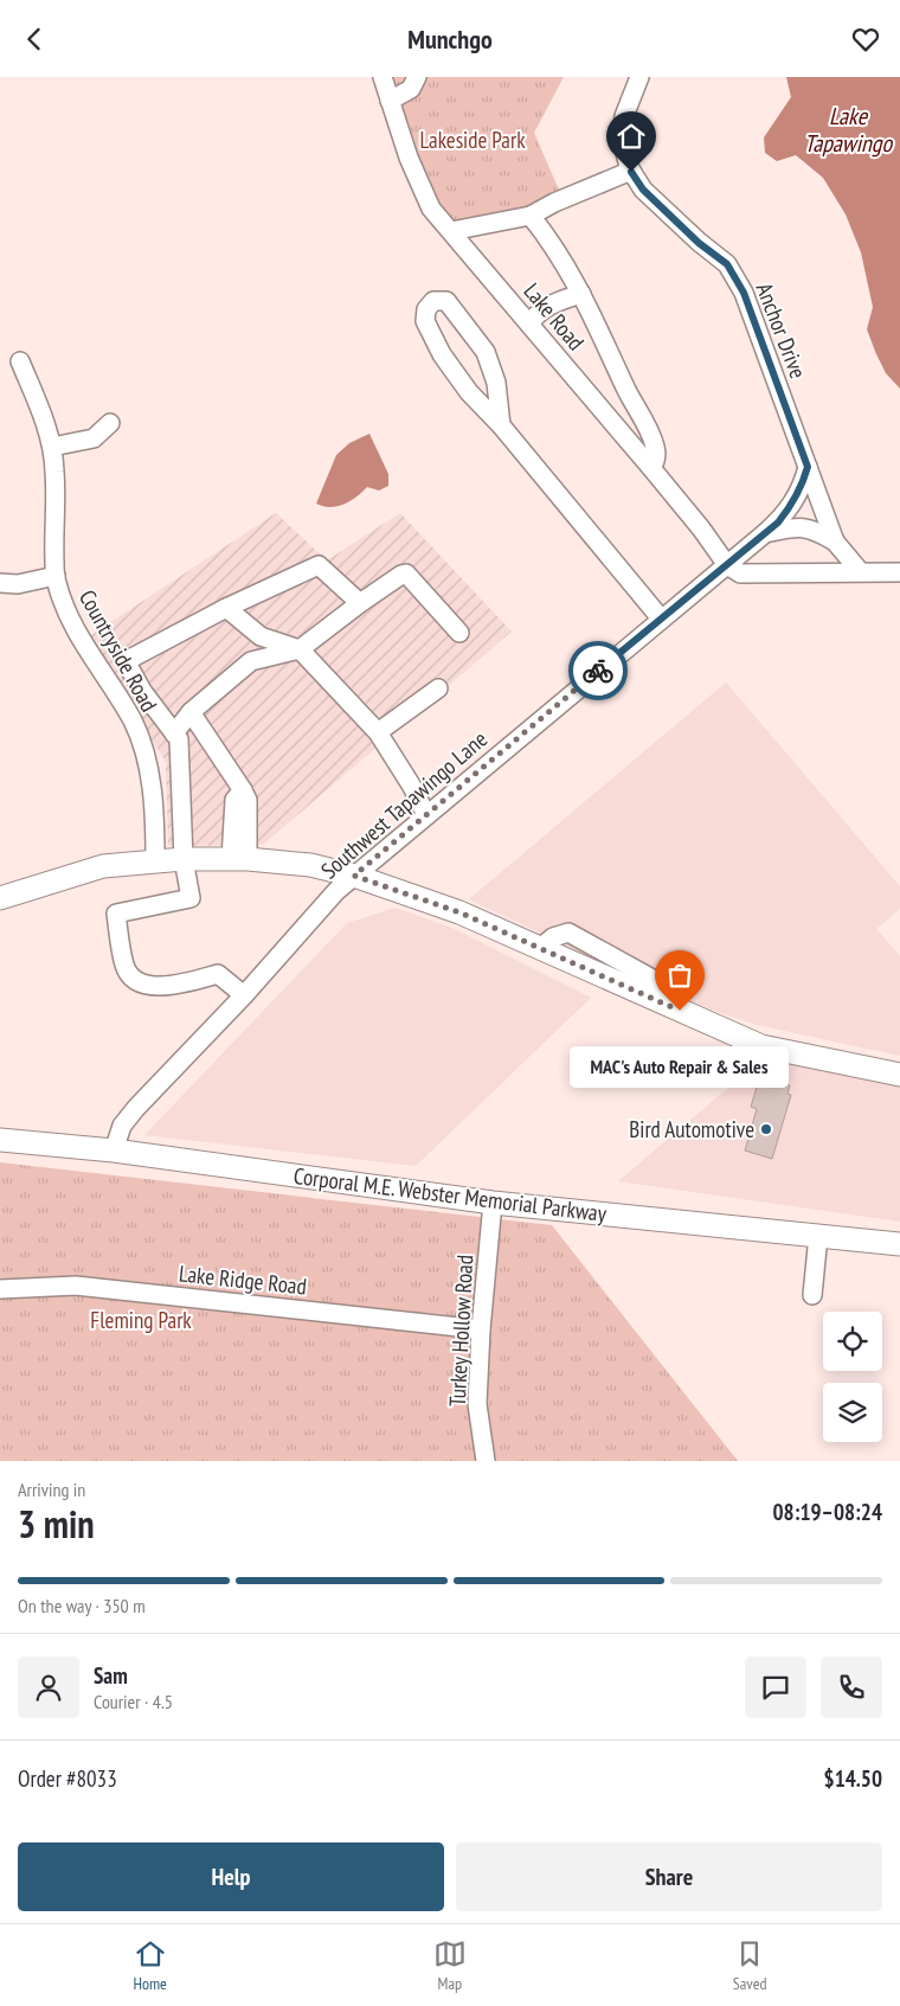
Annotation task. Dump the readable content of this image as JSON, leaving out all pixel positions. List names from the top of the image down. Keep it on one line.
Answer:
{"streets":{"main road":["Corporal M.E. Webster Memorial Parkway"],"street":["Lake Road","Anchor Drive","Countryside Road","Southwest Tapawingo Lane","Lake Ridge Road","Turkey Hollow Road"]},"crossings":[["Lake Road","Southwest Tapawingo Lane"],["Anchor Drive","Southwest Tapawingo Lane"],["Southwest Tapawingo Lane","Corporal M.E. Webster Memorial Parkway"],["Corporal M.E. Webster Memorial Parkway","Turkey Hollow Road"],["Lake Ridge Road","Turkey Hollow Road"]],"water":["Lake Tapawingo"],"parks":["Lakeside Park","Fleming Park"],"places":["MAC's Auto Repair & Sales","Bird Automotive"],"page":{"header":"Munchgo","bubble":"MAC's Auto Repair & Sales","heading":["3 min","Arriving in","08:19–08:24"],"panel":["Sam","Courier · 4.5","Order #8033","$14.50"],"bar":"On the way · 350 m","buttons":["Help","Share"],"tabs":["Home","Map","Saved"]}}
